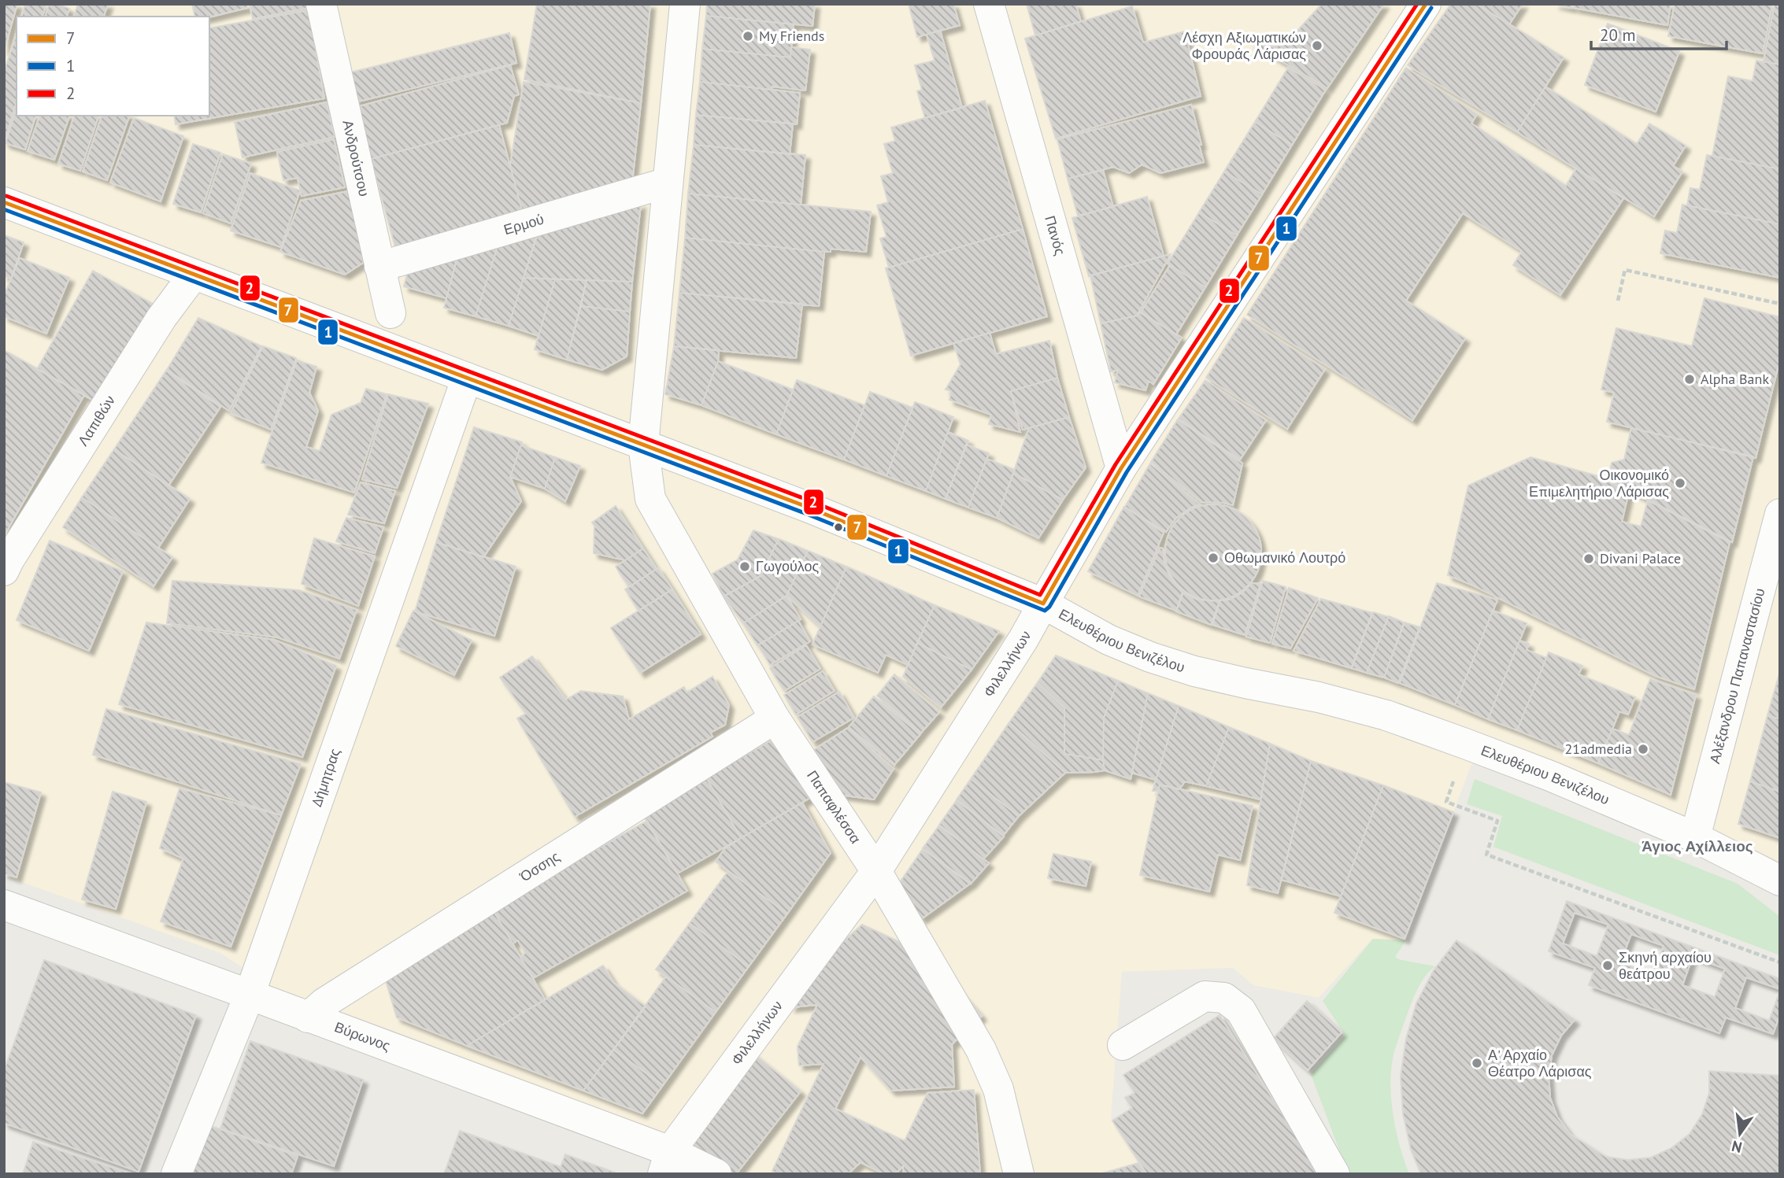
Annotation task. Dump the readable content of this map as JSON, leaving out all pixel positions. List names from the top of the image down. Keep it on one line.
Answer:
{"streets":{"street":["Ανδρούτσου","Ερμού","Πανός","Λαπιθών","Ελευθέριου Βενιζέλου","Φιλελλήνων","Αλέξανδρου Παπαναστασίου","Δήμητρας","Παπαφλέσσα","Όσσης","Βύρωνος"]},"crossings":[["Ανδρούτσου","Ερμού"],["Πανός","Φιλελλήνων"],["Λαπιθών","Ελευθέριου Βενιζέλου"],["Ελευθέριου Βενιζέλου","Φιλελλήνων"],["Ελευθέριου Βενιζέλου","Αλέξανδρου Παπαναστασίου"],["Ελευθέριου Βενιζέλου","Δήμητρας"],["Ελευθέριου Βενιζέλου","Παπαφλέσσα"],["Φιλελλήνων","Παπαφλέσσα"],["Φιλελλήνων","Βύρωνος"],["Δήμητρας","Βύρωνος"],["Παπαφλέσσα","Όσσης"],["Όσσης","Βύρωνος"]],"districts":["Άγιος Αχίλλειος"],"places":["My Friends","Λέσχη Αξιωματικών Φρουράς Λάρισας","Alpha Bank","Οικονομικό Επιμελητήριο Λάρισας","Οθωμανικό Λουτρό","Divani Palace","Γωγούλος","21admedia","Σκηνή αρχαίου θεάτρου","Α' Αρχαίο Θέατρο Λάρισας"],"lines":["transit line 7","transit line 2","transit line 1"],"legend":["7","1","2"],"scale_bar":"20 m","north":"bottom"}
